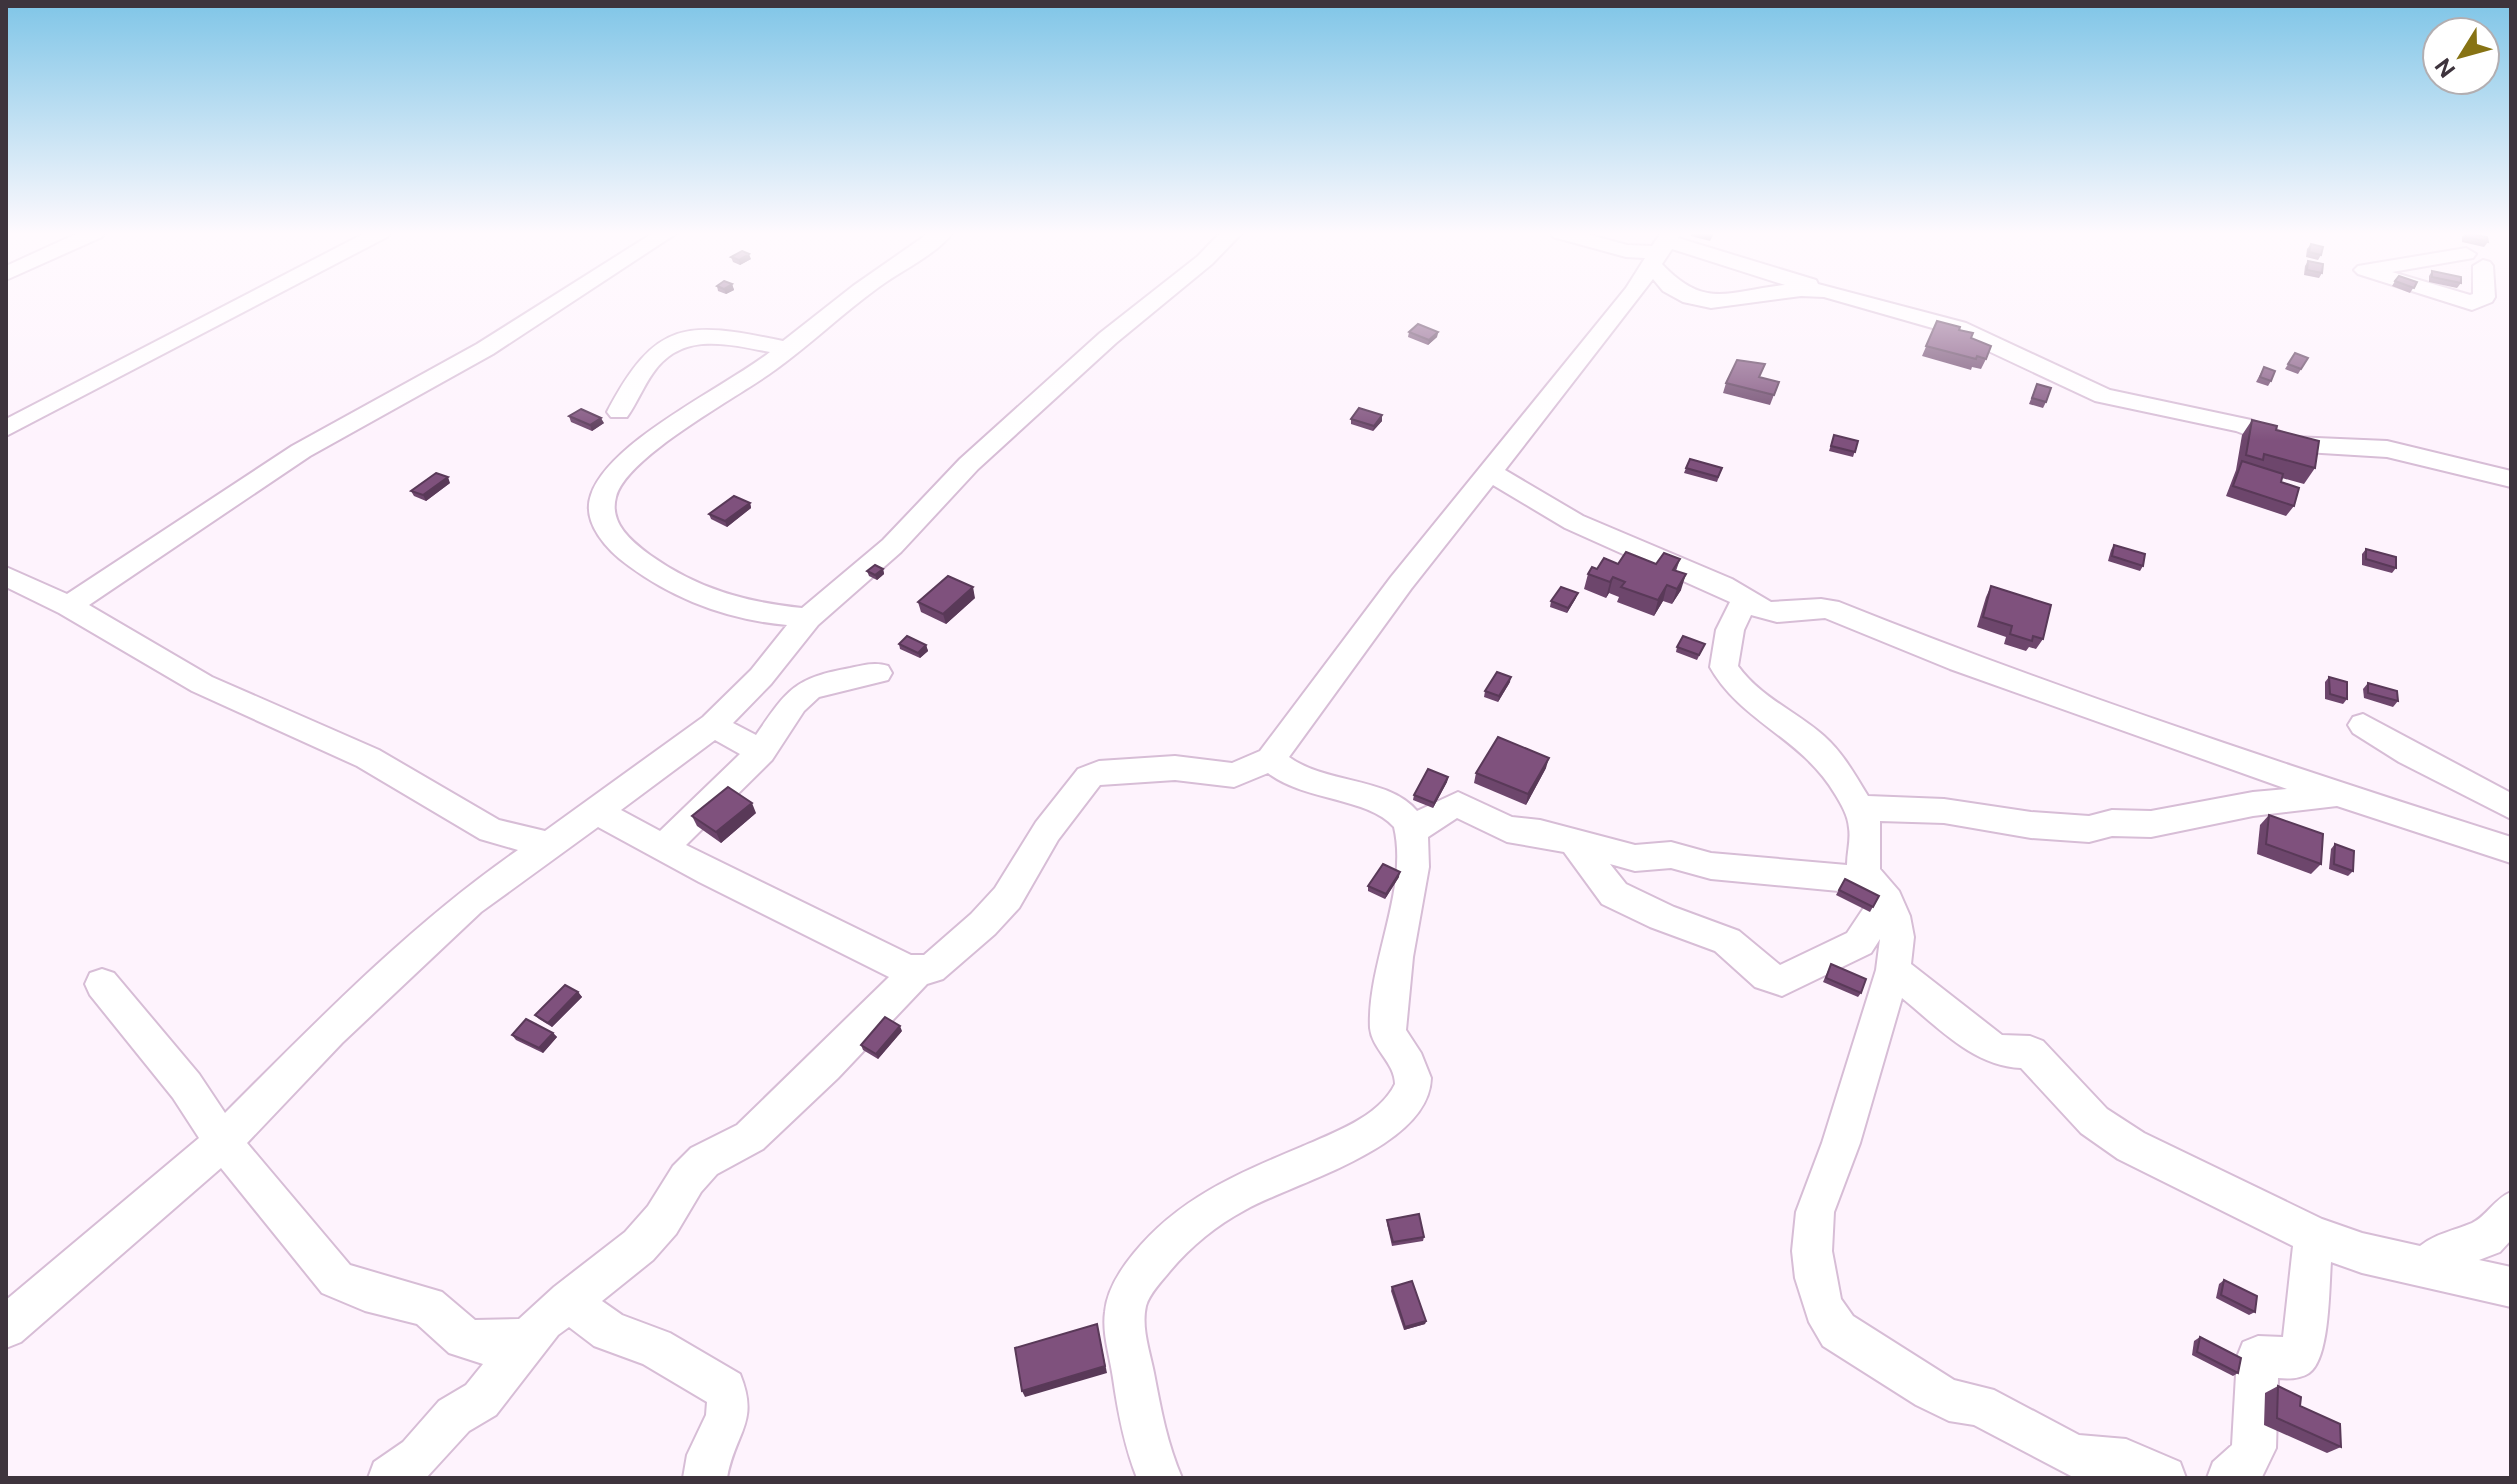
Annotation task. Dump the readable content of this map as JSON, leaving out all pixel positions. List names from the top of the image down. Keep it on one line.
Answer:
{"north":"bottom left"}
